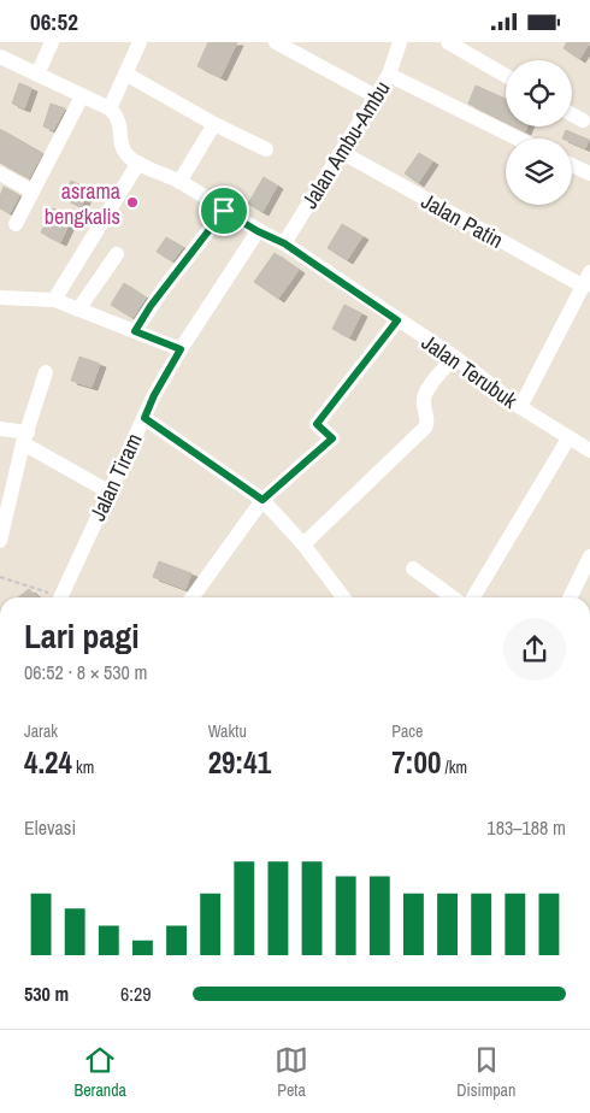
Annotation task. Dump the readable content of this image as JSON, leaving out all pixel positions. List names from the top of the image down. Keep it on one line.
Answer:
{"streets":{"street":["Jalan Ambu-Ambu","Jalan Patin","Jalan Terubuk","Jalan Tiram"]},"crossings":[["Jalan Ambu-Ambu","Jalan Patin"],["Jalan Ambu-Ambu","Jalan Terubuk"],["Jalan Terubuk","Jalan Tiram"]],"places":["asrama bengkalis"],"page":{"status":"06:52","heading":["Lari pagi","06:52 · 8 × 530 m"],"stats":[["Jarak","4.24 km"],["Waktu","29:41"],["Pace","7:00 /km"]],"chart":["Elevasi","183–188 m"],"list":[{"name":"530 m","note":"6:29"}],"tabs":["Beranda","Peta","Disimpan"]}}
